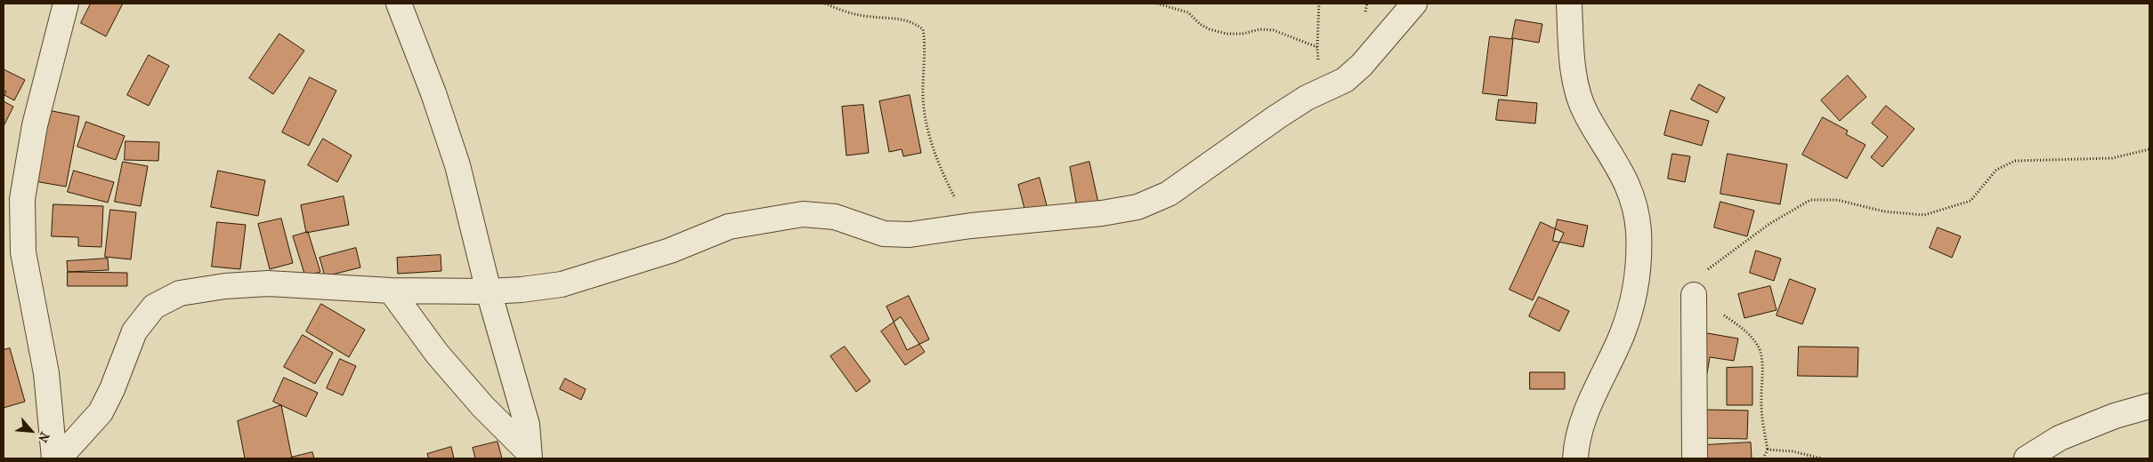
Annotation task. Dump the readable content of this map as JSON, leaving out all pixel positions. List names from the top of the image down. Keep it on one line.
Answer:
{"north":"bottom right"}
